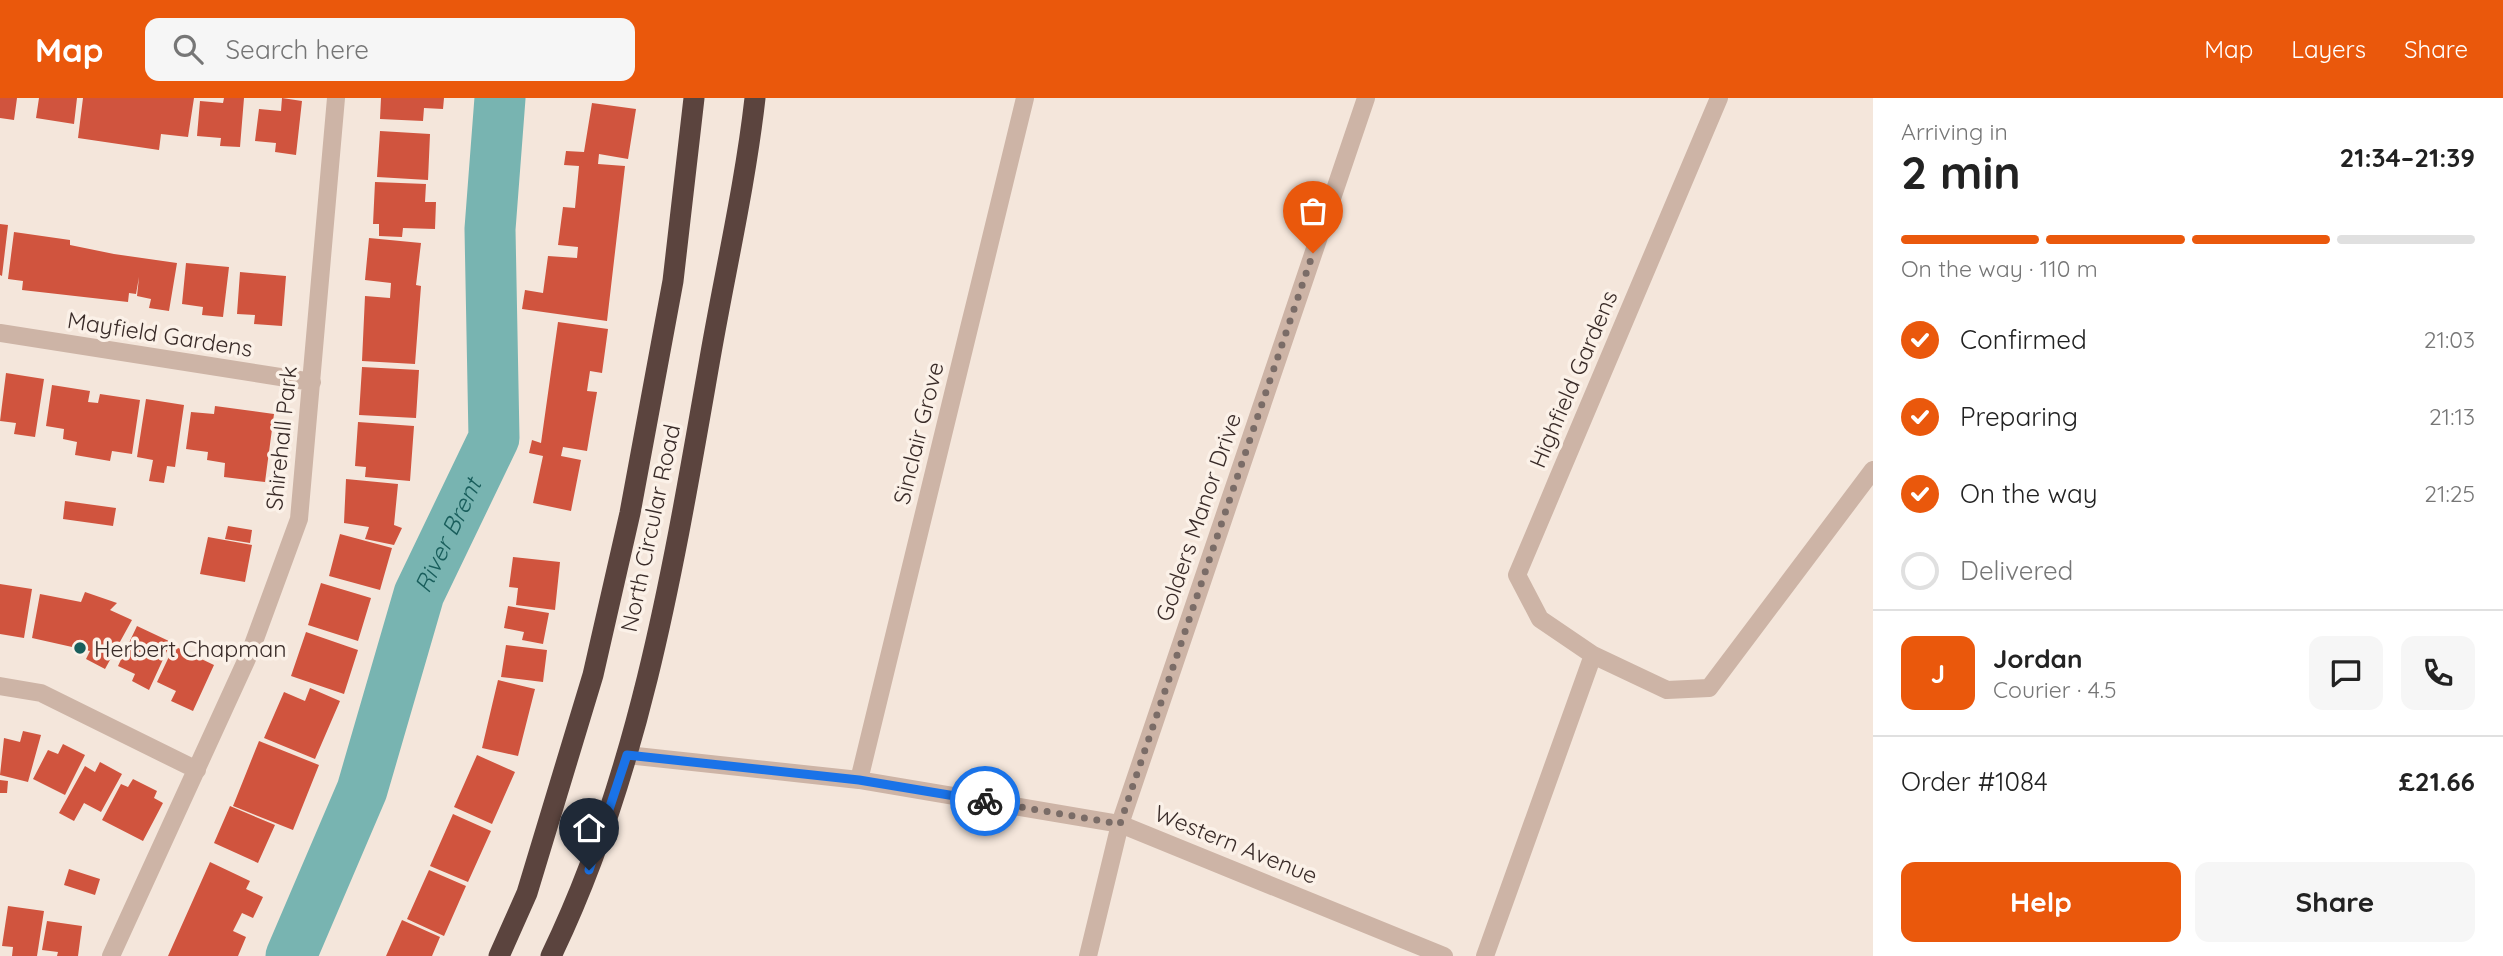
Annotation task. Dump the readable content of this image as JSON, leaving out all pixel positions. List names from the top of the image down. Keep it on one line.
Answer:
{"streets":{"highway":["North Circular Road"],"street":["Mayfield Gardens","Highfield Gardens","Sinclair Grove","Shirehall Park","Golders Manor Drive","Western Avenue"]},"crossings":[["Mayfield Gardens","Shirehall Park"],["Sinclair Grove","Western Avenue"],["Golders Manor Drive","Western Avenue"],["North Circular Road","Western Avenue"]],"water":["River Brent"],"places":["Herbert Chapman"],"page":{"header":"Map","search":"Search here","nav":["Map","Layers","Share"],"heading":["2 min","Arriving in","21:34–21:39"],"panel":["Jordan","Courier · 4.5","Order #1084","£21.66"],"bar":"On the way · 110 m","list":[["Confirmed","21:03"],["Preparing","21:13"],["On the way","21:25"],"Delivered"],"round":"J","buttons":["Help","Share"]}}
